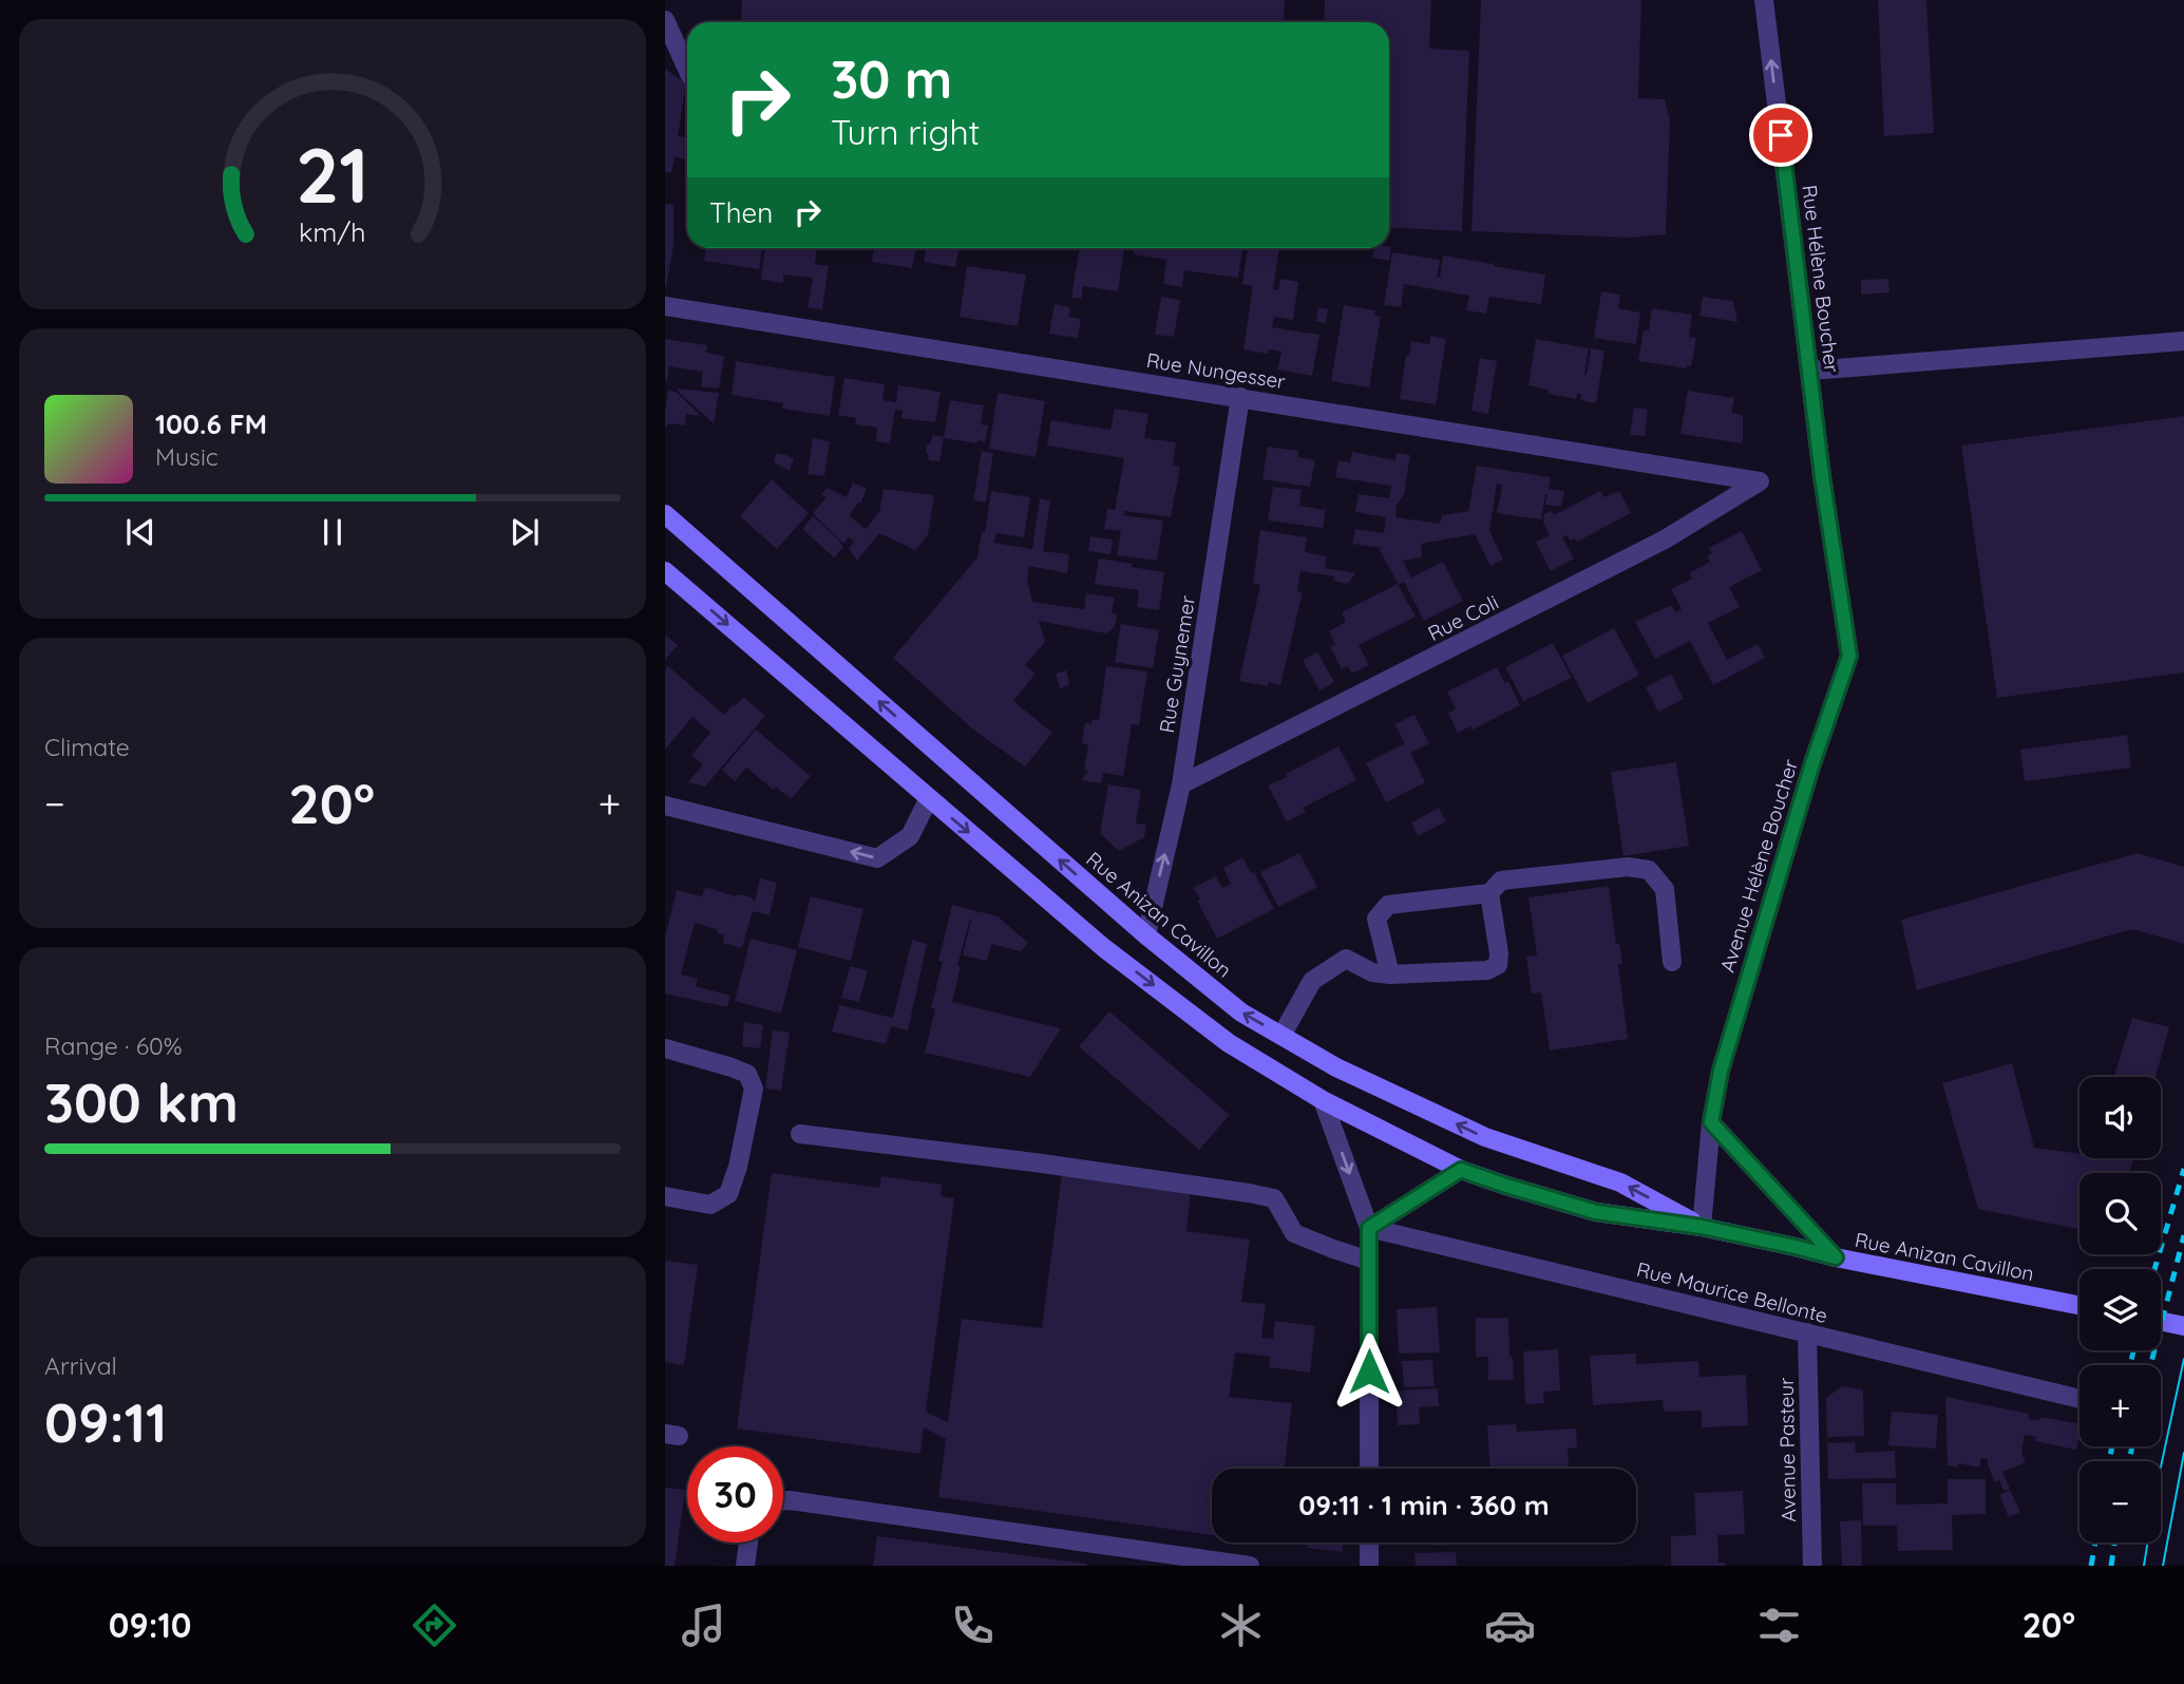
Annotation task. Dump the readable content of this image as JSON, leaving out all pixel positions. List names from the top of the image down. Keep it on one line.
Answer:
{"streets":{"main road":["Rue Anizan Cavillon"],"street":["Rue Hélène Boucher","Rue Nungesser","Rue Coli","Rue Guynemer","Avenue Hélène Boucher","Rue Maurice Bellonte","Avenue Pasteur"]},"crossings":[["Rue Hélène Boucher","Avenue Hélène Boucher"],["Rue Nungesser","Rue Coli"],["Rue Nungesser","Rue Guynemer"],["Rue Coli","Rue Guynemer"],["Rue Guynemer","Rue Anizan Cavillon"],["Avenue Hélène Boucher","Rue Anizan Cavillon"],["Rue Maurice Bellonte","Avenue Pasteur"]],"one_way":["Rue Hélène Boucher"],"page":{"turn":["30 m","Turn right"],"then":"Then","song":["100.6 FM","Music"],"tile":["Climate",["Range · 60%","300 km"],["Arrival","09:11"]],"heat":["−","20°","+"],"map_buttons":["+","−"],"limit":"30","trip":"09:11 · 1 min · 360 m","tabs":["09:10","20°"],"gauge":["21","km/h"]}}
